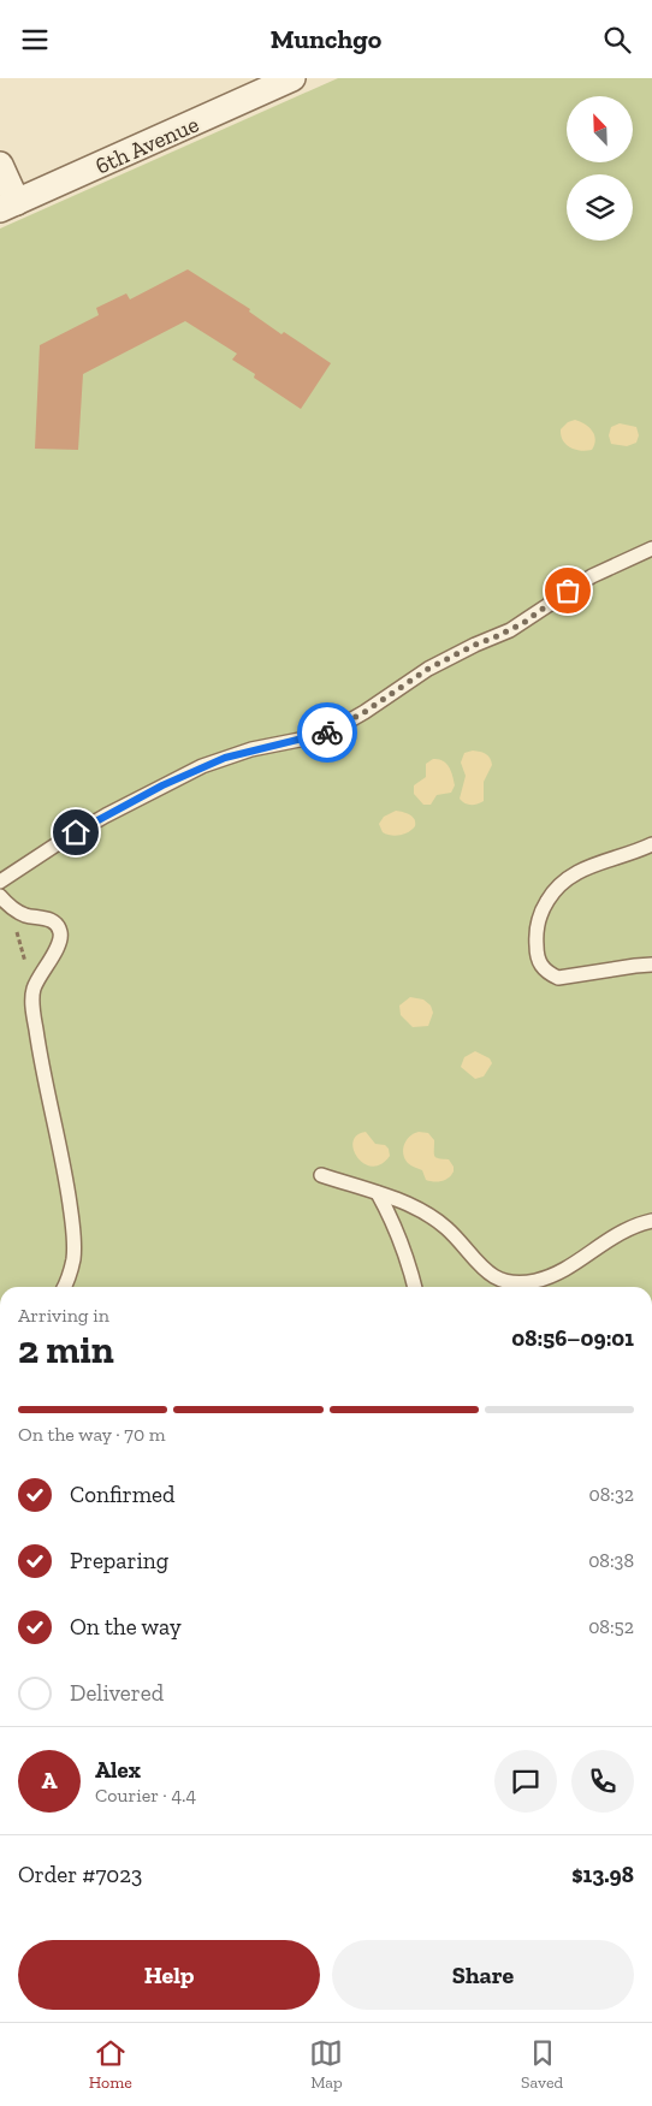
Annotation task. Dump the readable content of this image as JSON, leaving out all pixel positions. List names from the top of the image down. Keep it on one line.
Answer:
{"streets":{"street":["6th Avenue"]},"north":"top left","page":{"header":"Munchgo","heading":["2 min","Arriving in","08:56–09:01"],"panel":["Alex","Courier · 4.4","Order #7023","$13.98"],"bar":"On the way · 70 m","list":[["Confirmed","08:32"],["Preparing","08:38"],["On the way","08:52"],"Delivered"],"round":"A","buttons":["Help","Share"],"tabs":["Home","Map","Saved"]}}
